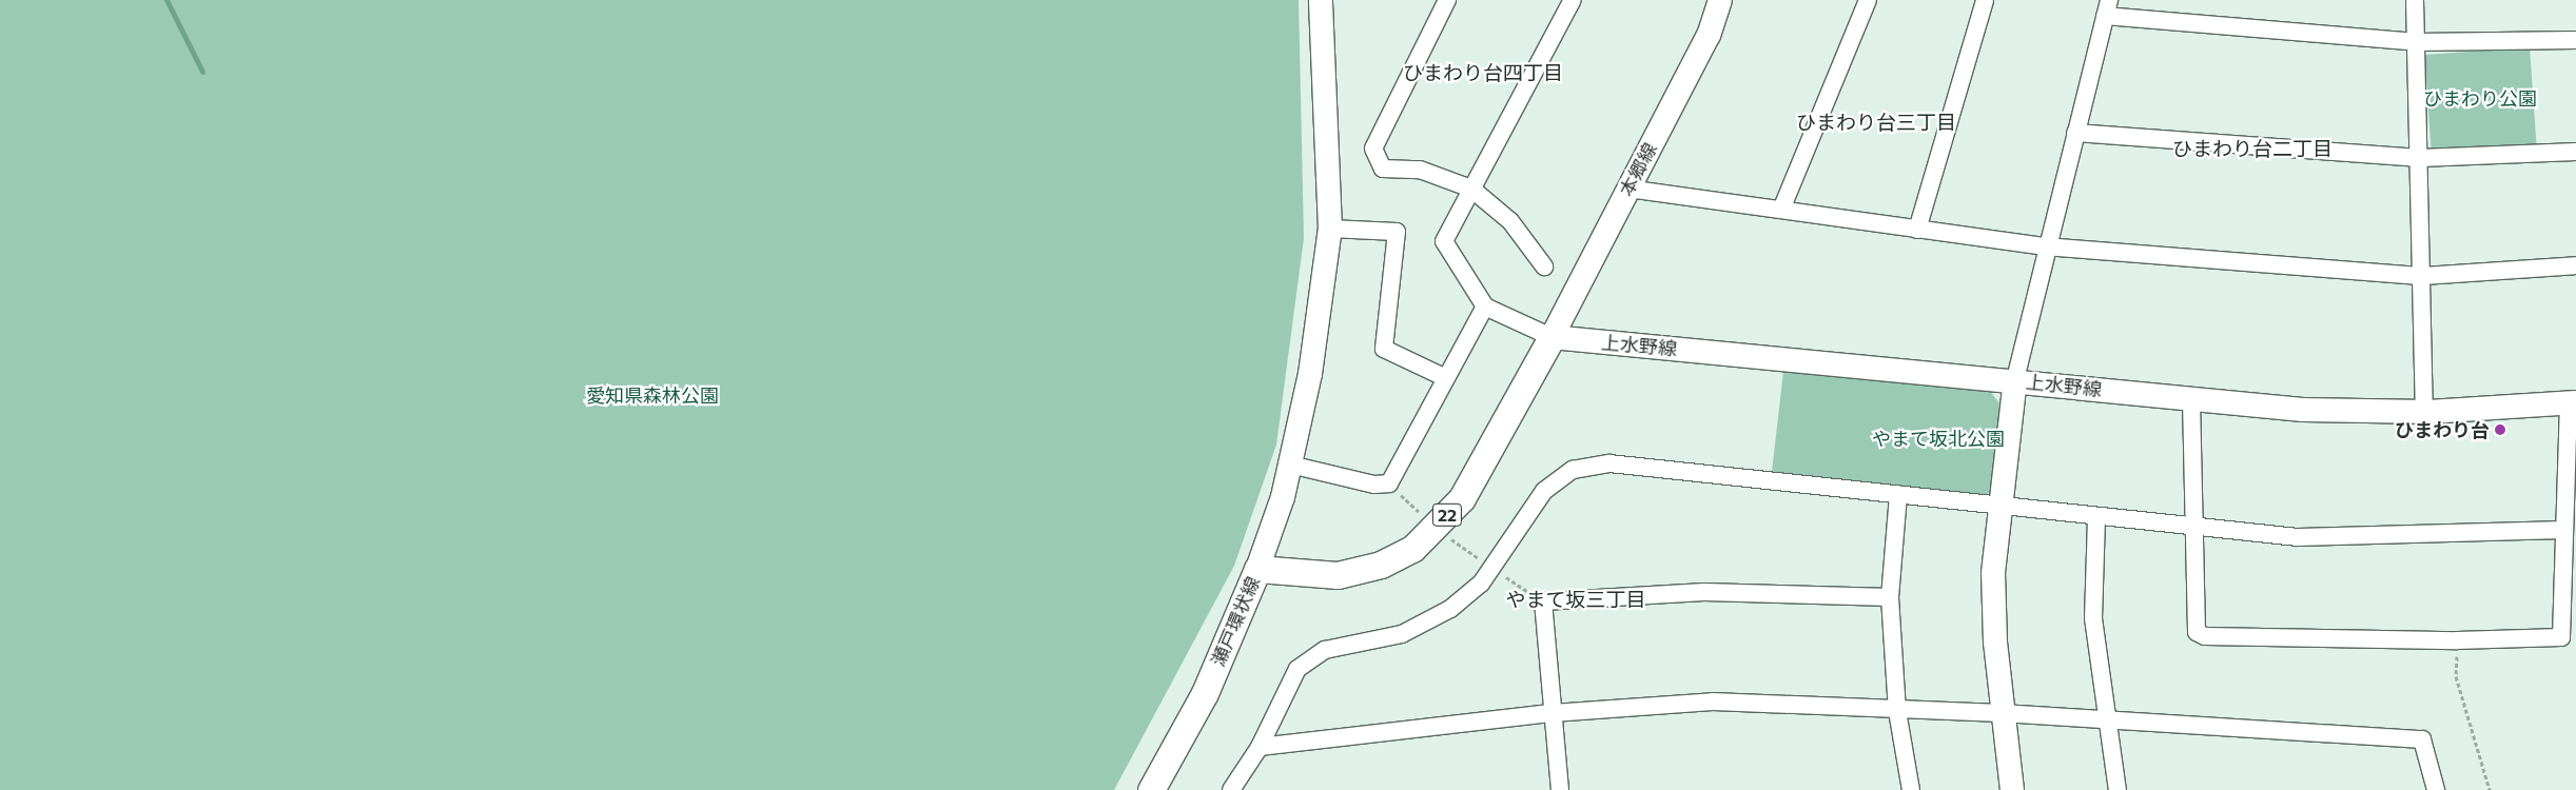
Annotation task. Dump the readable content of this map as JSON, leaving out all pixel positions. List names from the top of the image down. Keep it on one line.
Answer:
{"streets":{"main road":["22","瀬戸環状線"],"street":["本郷線","上水野線"]},"crossings":[["本郷線","上水野線"],["本郷線","瀬戸環状線"],["上水野線","瀬戸環状線"]],"districts":["ひまわり台四丁目","ひまわり台三丁目","ひまわり台二丁目","やまて坂三丁目"],"parks":["ひまわり公園","愛知県森林公園","やまて坂北公園"],"places":["ひまわり台"]}
